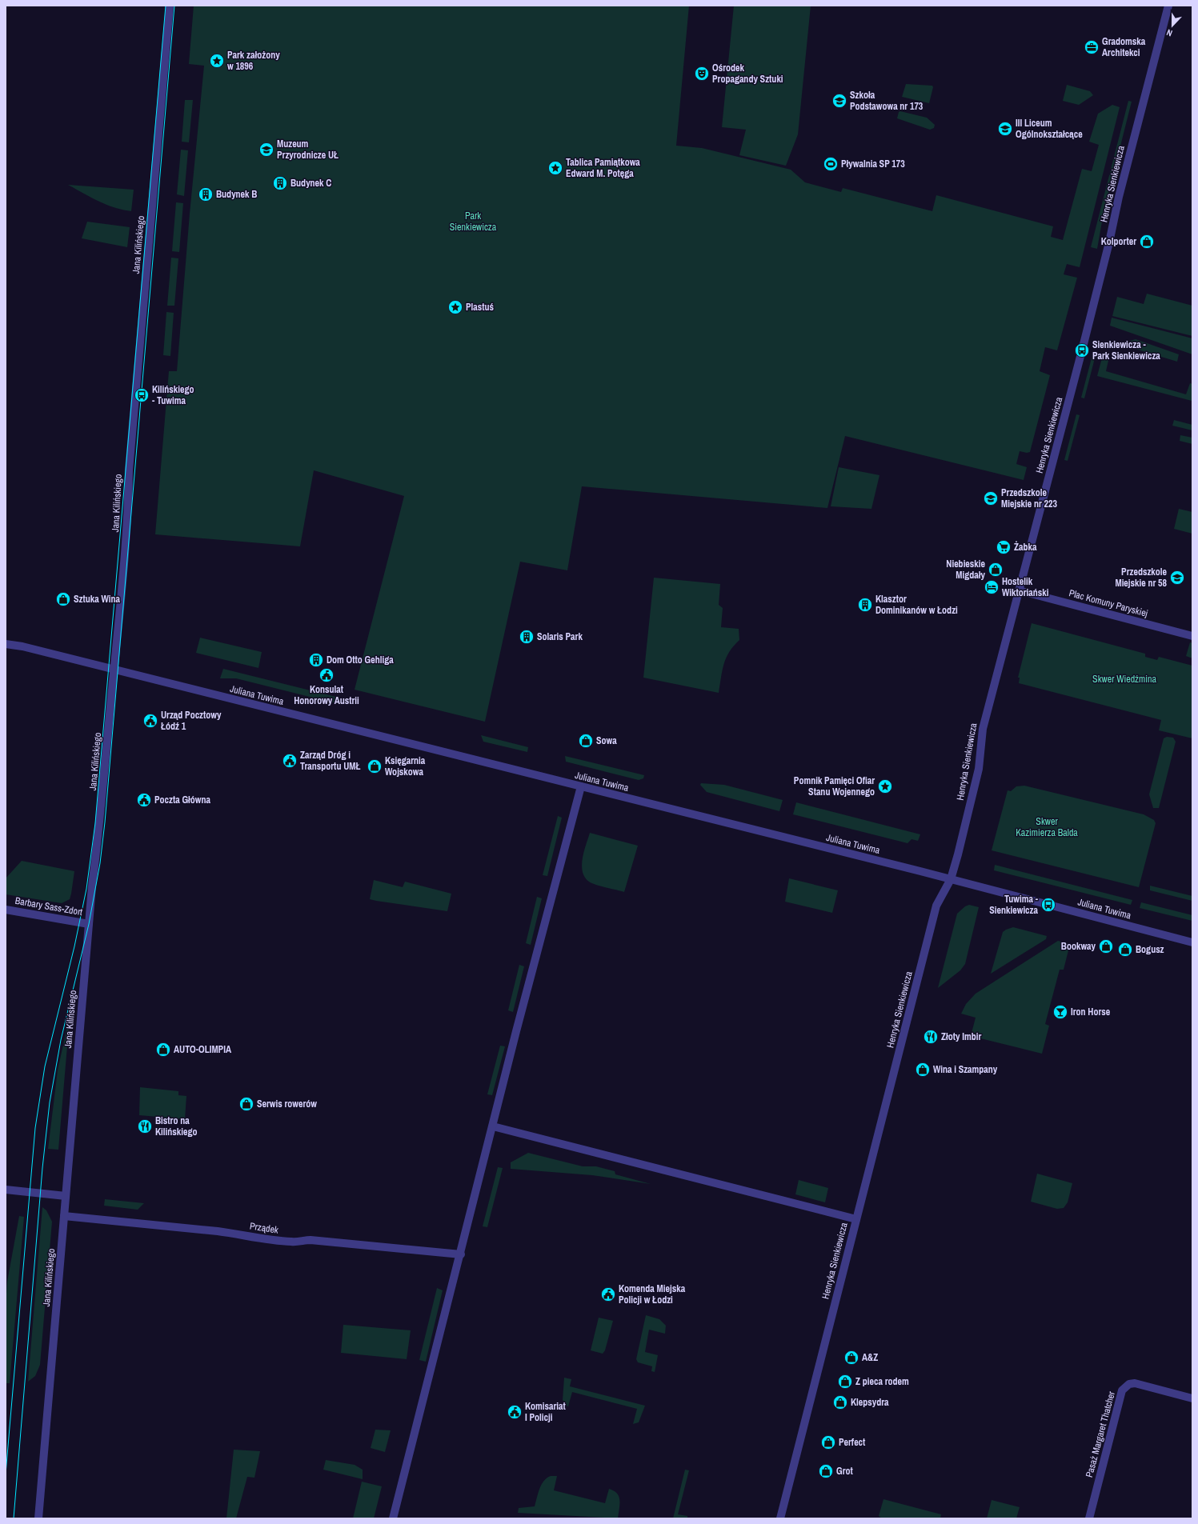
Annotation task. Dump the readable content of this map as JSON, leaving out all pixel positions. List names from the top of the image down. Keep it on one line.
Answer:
{"streets":{"street":["Henryka Sienkiewicza","Jana Kilińskiego","Plac Komuny Paryskiej","Juliana Tuwima","Barbary Sass-Zdort","Prządek","Pasaż Margaret Thatcher"]},"crossings":[["Henryka Sienkiewicza","Plac Komuny Paryskiej"],["Henryka Sienkiewicza","Juliana Tuwima"],["Jana Kilińskiego","Juliana Tuwima"],["Jana Kilińskiego","Barbary Sass-Zdort"],["Jana Kilińskiego","Prządek"]],"parks":["Park Sienkiewicza","Skwer Wiedźmina","Skwer Kazimierza Balda"],"places":{"office":["Gradomska Architekci"],"place":["Park założony w 1896","Tablica Pamiątkowa Edward M. Potęga","Plastuś","Pomnik Pamięci Ofiar Stanu Wojennego"],"theatre":["Ośrodek Propagandy Sztuki"],"school or university":["Szkoła Podstawowa nr 173","III Liceum Ogólnokształcące","Muzeum Przyrodnicze UŁ","Przedszkole Miejskie nr 223","Przedszkole Miejskie nr 58"],"sports":["Pływalnia SP 173"],"building":["Budynek C","Budynek B","Klasztor Dominikanów w Łodzi","Solaris Park","Dom Otto Gehliga"],"shop":["Kolporter","Niebieskie Migdały","Sztuka Wina","Sowa","Księgarnia Wojskowa","Bookway","Bogusz","AUTO-OLIMPIA","Wina i Szampany","Serwis rowerów","A&Z","Z pieca rodem","Klepsydra","Perfect","Grot"],"bus stop":["Sienkiewicza - Park Sienkiewicza","Kilińskiego - Tuwima","Tuwima - Sienkiewicza"],"supermarket":["Żabka"],"hotel":["Hostelik Wiktoriański"],"public building":["Konsulat Honorowy Austrii","Urząd Pocztowy Łódź 1","Zarząd Dróg i Transportu UMŁ","Poczta Główna","Komenda Miejska Policji w Łodzi","Komisariat I Policji"],"bar":["Iron Horse"],"restaurant":["Złoty Imbir","Bistro na Kilińskiego"]},"north":"bottom"}
